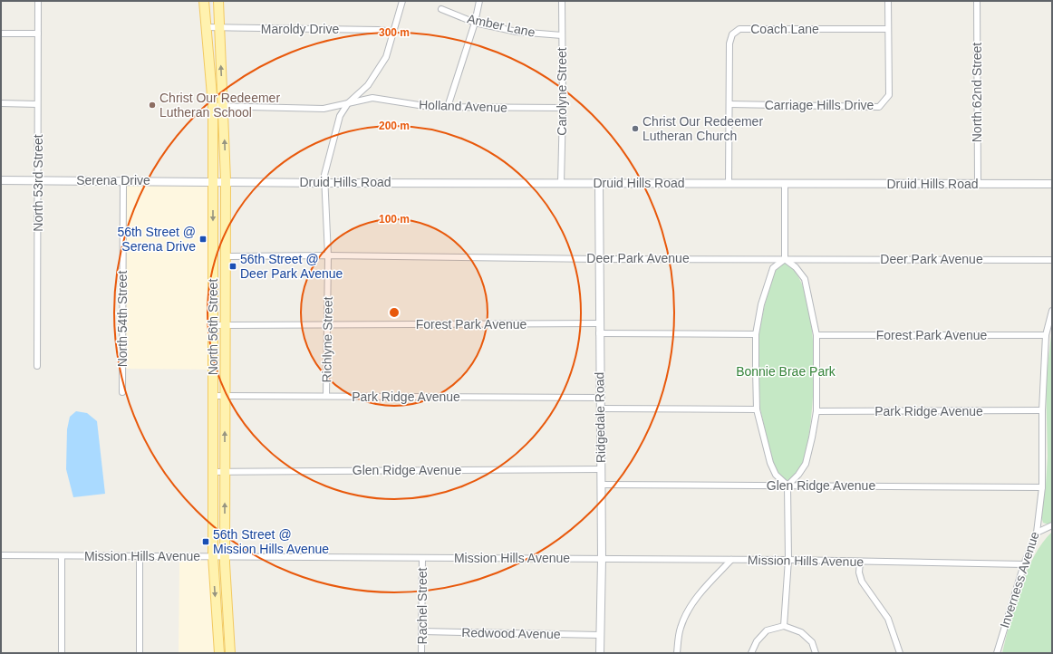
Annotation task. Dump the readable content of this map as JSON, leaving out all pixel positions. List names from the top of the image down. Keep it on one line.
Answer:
{"streets":{"main road":["North 56th Street"],"street":["Amber Lane","Maroldy Drive","Coach Lane","Carolyne Street","North 62nd Street","Carriage Hills Drive","Holland Avenue","Serena Drive","Druid Hills Road","North 53rd Street","Deer Park Avenue","North 54th Street","Forest Park Avenue","Richlyne Street","Park Ridge Avenue","Ridgedale Road","Glen Ridge Avenue","Mission Hills Avenue","Inverness Avenue","Rachel Street","Redwood Avenue"]},"crossings":[["Amber Lane","Carolyne Street"],["Maroldy Drive","North 56th Street"],["Maroldy Drive","Richlyne Street"],["Coach Lane","Carriage Hills Drive"],["Carolyne Street","Holland Avenue"],["Carolyne Street","Druid Hills Road"],["North 62nd Street","Druid Hills Road"],["Holland Avenue","North 56th Street"],["Holland Avenue","Richlyne Street"],["Serena Drive","Druid Hills Road"],["Serena Drive","North 53rd Street"],["Serena Drive","North 54th Street"],["Serena Drive","North 56th Street"],["Druid Hills Road","North 56th Street"],["Druid Hills Road","Richlyne Street"],["Druid Hills Road","Ridgedale Road"],["Deer Park Avenue","North 56th Street"],["Deer Park Avenue","Richlyne Street"],["Deer Park Avenue","Ridgedale Road"],["Forest Park Avenue","North 56th Street"],["Forest Park Avenue","Richlyne Street"],["Forest Park Avenue","Ridgedale Road"],["Forest Park Avenue","Inverness Avenue"],["North 56th Street","Park Ridge Avenue"],["North 56th Street","Glen Ridge Avenue"],["North 56th Street","Mission Hills Avenue"],["Richlyne Street","Park Ridge Avenue"],["Park Ridge Avenue","Ridgedale Road"],["Park Ridge Avenue","Inverness Avenue"],["Ridgedale Road","Glen Ridge Avenue"],["Ridgedale Road","Mission Hills Avenue"],["Ridgedale Road","Redwood Avenue"],["Glen Ridge Avenue","Inverness Avenue"],["Mission Hills Avenue","Inverness Avenue"],["Mission Hills Avenue","Rachel Street"],["Rachel Street","Redwood Avenue"]],"parks":["Bonnie Brae Park"],"places":{"other":["Christ Our Redeemer Lutheran School","Christ Our Redeemer Lutheran Church"],"transit":["56th Street @ Serena Drive","56th Street @ Deer Park Avenue","56th Street @ Mission Hills Avenue"]},"rings":["300 m","200 m","100 m"]}
